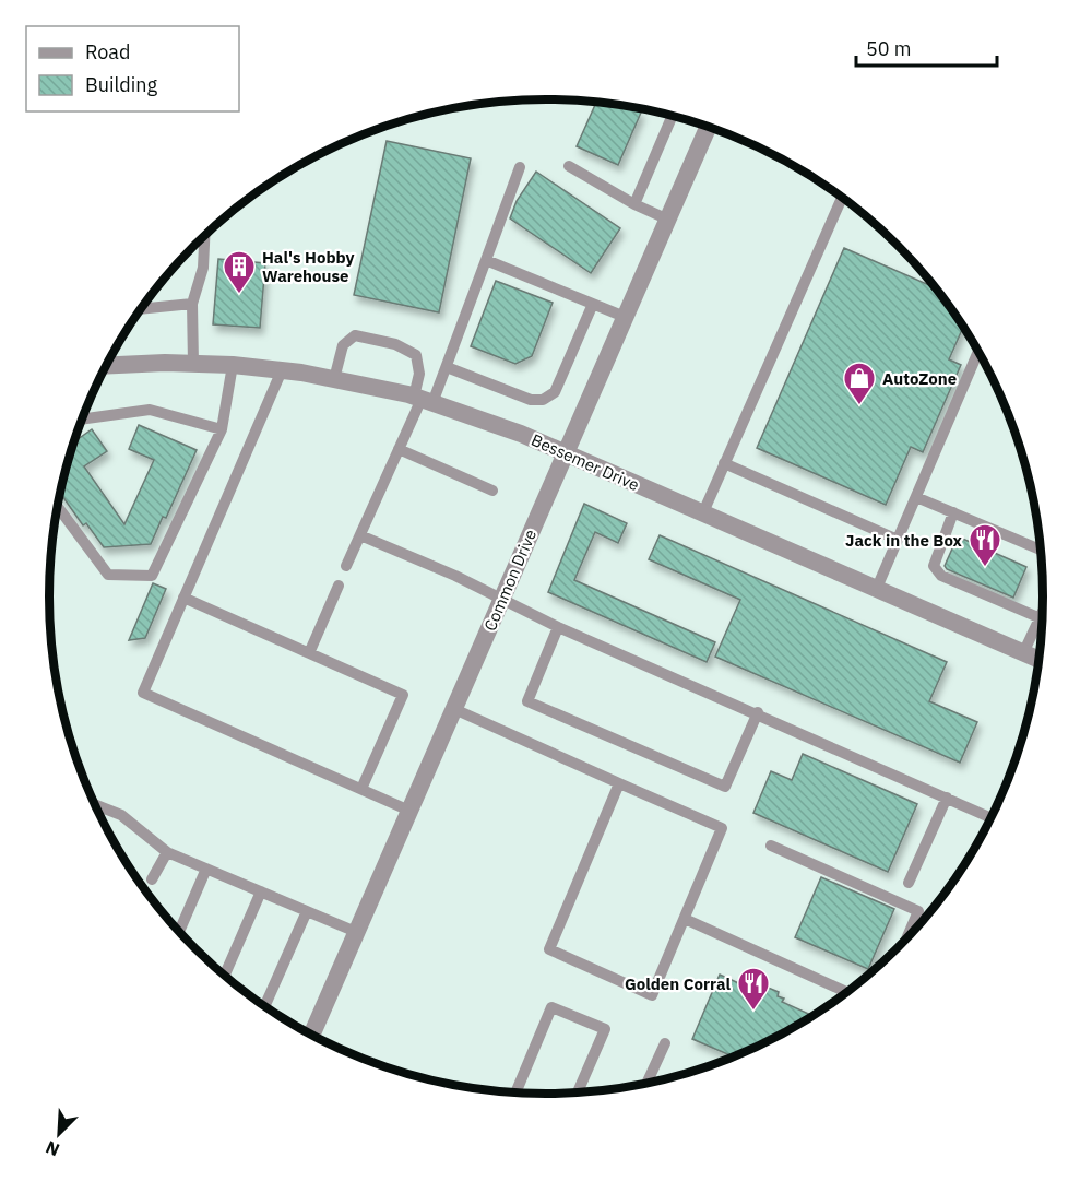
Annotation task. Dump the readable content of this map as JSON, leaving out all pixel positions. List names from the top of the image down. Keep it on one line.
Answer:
{"streets":{"street":["Bessemer Drive","Common Drive"]},"crossings":[["Bessemer Drive","Common Drive"]],"places":{"building":["Hal's Hobby Warehouse"],"shop":["AutoZone"],"restaurant":["Jack in the Box","Golden Corral"]},"legend":["Road","Building"],"scale_bar":"50 m","north":"bottom left"}
